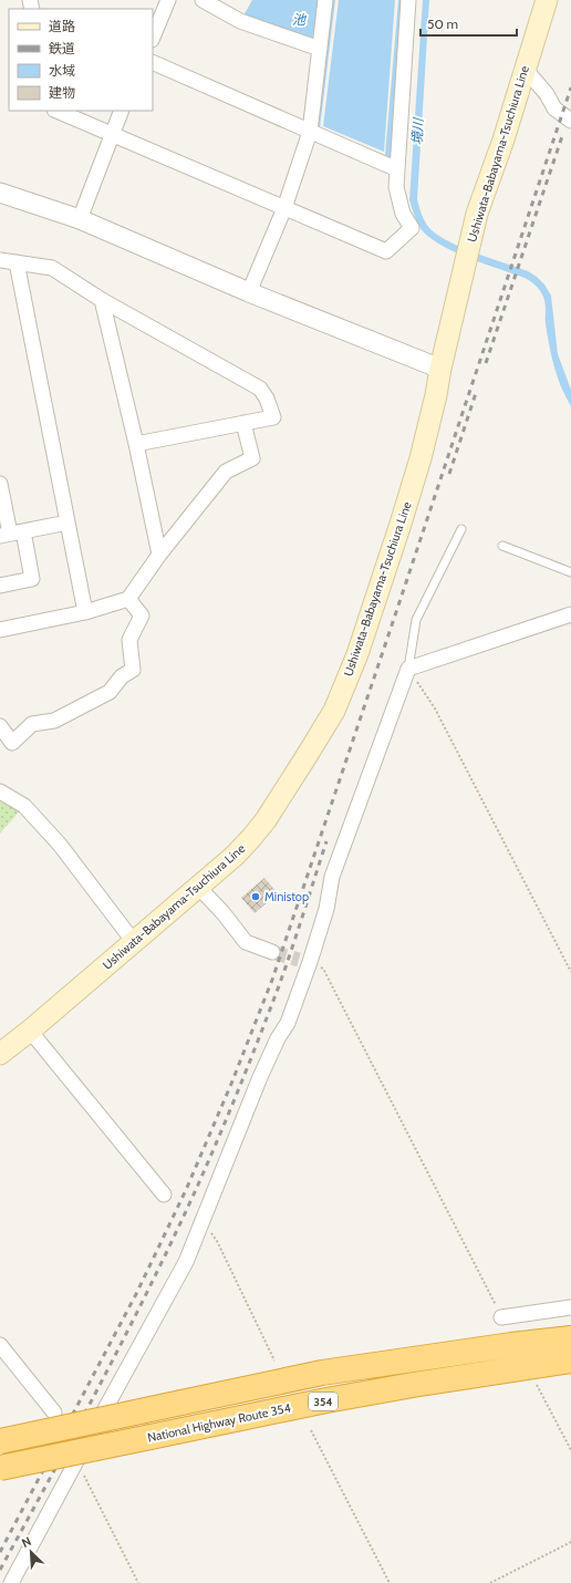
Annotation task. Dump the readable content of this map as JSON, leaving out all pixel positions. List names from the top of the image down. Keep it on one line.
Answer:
{"streets":{"highway":["354","National Highway Route 354"],"main road":["Ushiwata-Babayama-Tsuchiura Line"]},"water":["池","境川"],"places":["Ministop"],"legend":["道路","鉄道","水域","建物"],"scale_bar":"50 m","north":"top left"}
